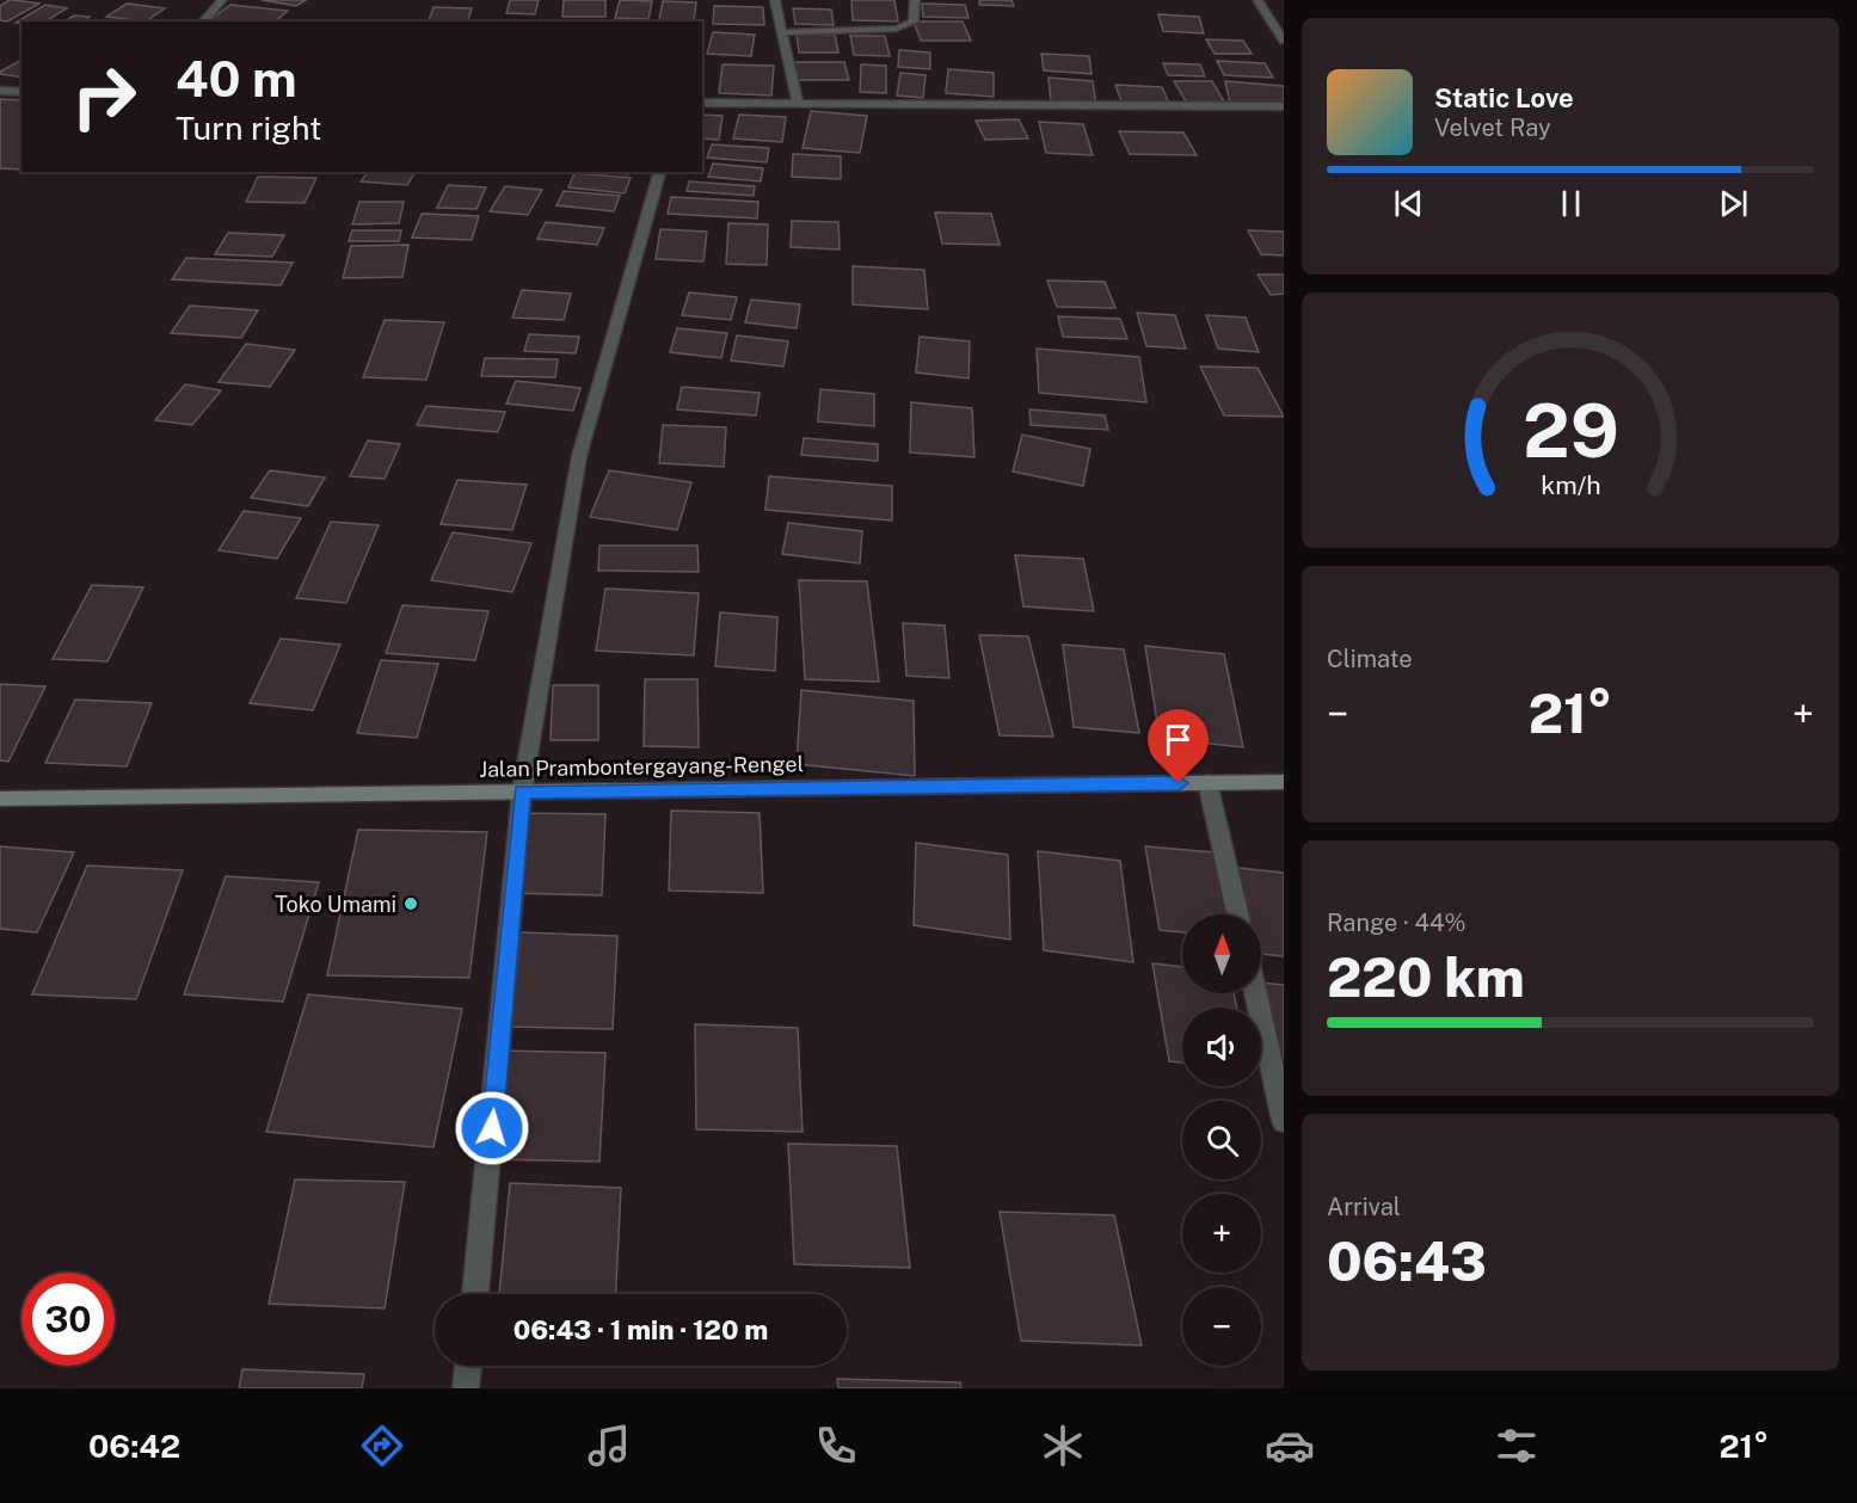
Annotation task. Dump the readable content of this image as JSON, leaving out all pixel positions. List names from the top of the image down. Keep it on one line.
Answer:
{"streets":{"street":["Jalan Prambontergayang-Rengel"]},"places":["Toko Umami"],"north":"top","page":{"turn":["40 m","Turn right"],"song":["Static Love","Velvet Ray"],"tile":["Climate",["Range · 44%","220 km"],["Arrival","06:43"]],"heat":["−","21°","+"],"map_buttons":["+","−"],"limit":"30","trip":"06:43 · 1 min · 120 m","tabs":["06:42","21°"],"gauge":["29","km/h"]}}
